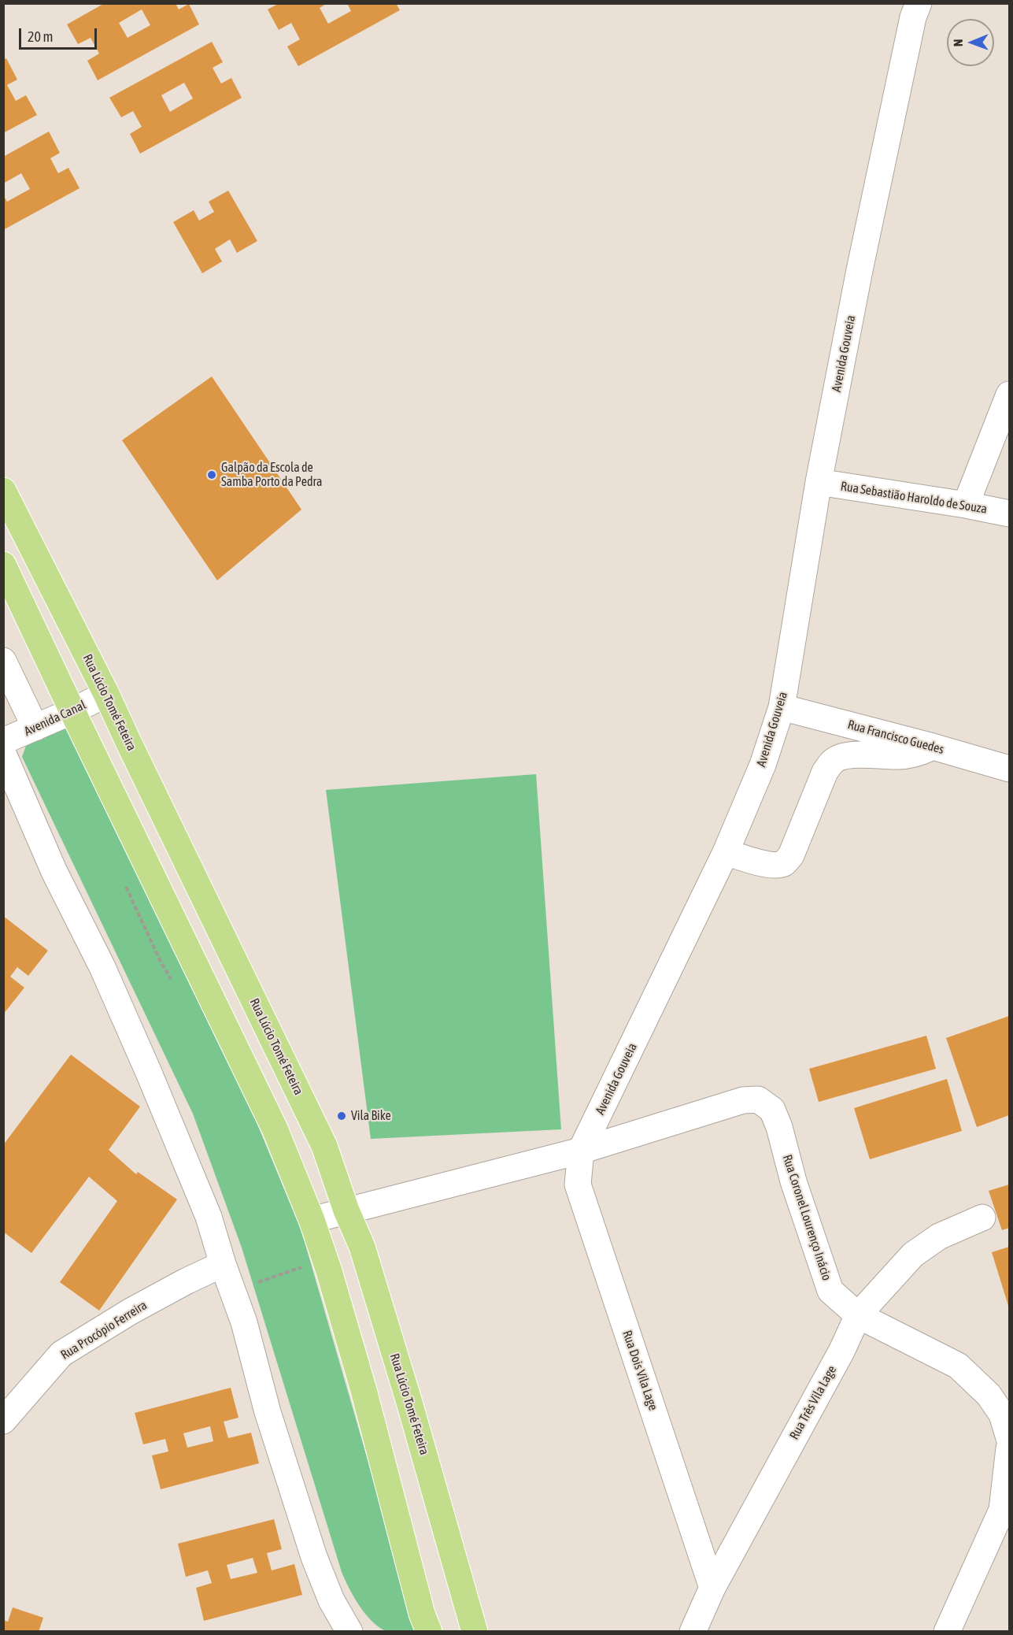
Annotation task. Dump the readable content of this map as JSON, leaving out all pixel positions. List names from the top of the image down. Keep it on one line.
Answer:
{"streets":{"main road":["Rua Lúcio Tomé Feteira"],"street":["Avenida Gouveia","Rua Sebastião Haroldo de Souza","Avenida Canal","Rua Francisco Guedes","Rua Coronel Lourenço Inácio","Rua Procópio Ferreira","Rua Dois Vila Lage","Rua Três Vila Lage"]},"crossings":[["Avenida Gouveia","Rua Sebastião Haroldo de Souza"],["Avenida Gouveia","Rua Francisco Guedes"],["Avenida Gouveia","Rua Coronel Lourenço Inácio"],["Avenida Gouveia","Rua Dois Vila Lage"],["Rua Lúcio Tomé Feteira","Avenida Canal"],["Rua Coronel Lourenço Inácio","Rua Dois Vila Lage"],["Rua Coronel Lourenço Inácio","Rua Três Vila Lage"],["Rua Dois Vila Lage","Rua Três Vila Lage"]],"places":["Galpão da Escola de Samba Porto da Pedra","Vila Bike"],"scale_bar":"20 m","north":"left"}
